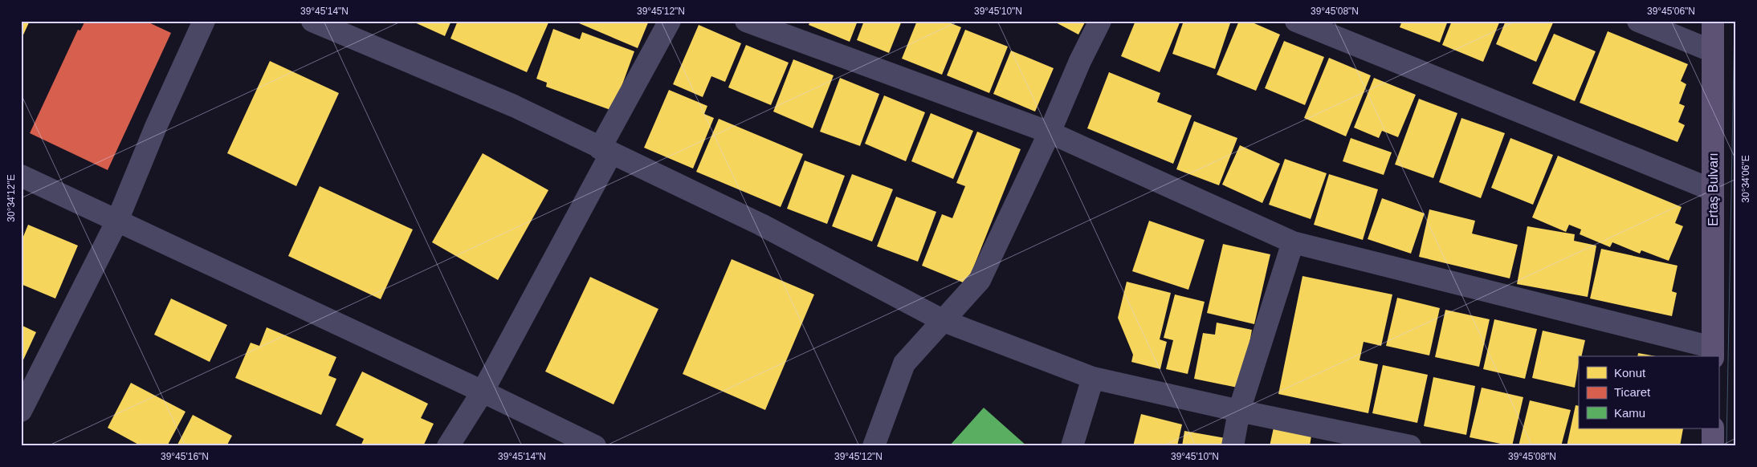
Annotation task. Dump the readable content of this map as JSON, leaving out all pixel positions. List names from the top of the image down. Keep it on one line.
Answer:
{"streets":{"main road":["Ertaş Bulvarı"]},"legend":["Konut","Ticaret","Kamu"],"coordinates":["39°45'14\"N","39°45'12\"N","39°45'10\"N","39°45'08\"N","39°45'06\"N","30°34'06\"E","30°34'12\"E","39°45'16\"N"]}
